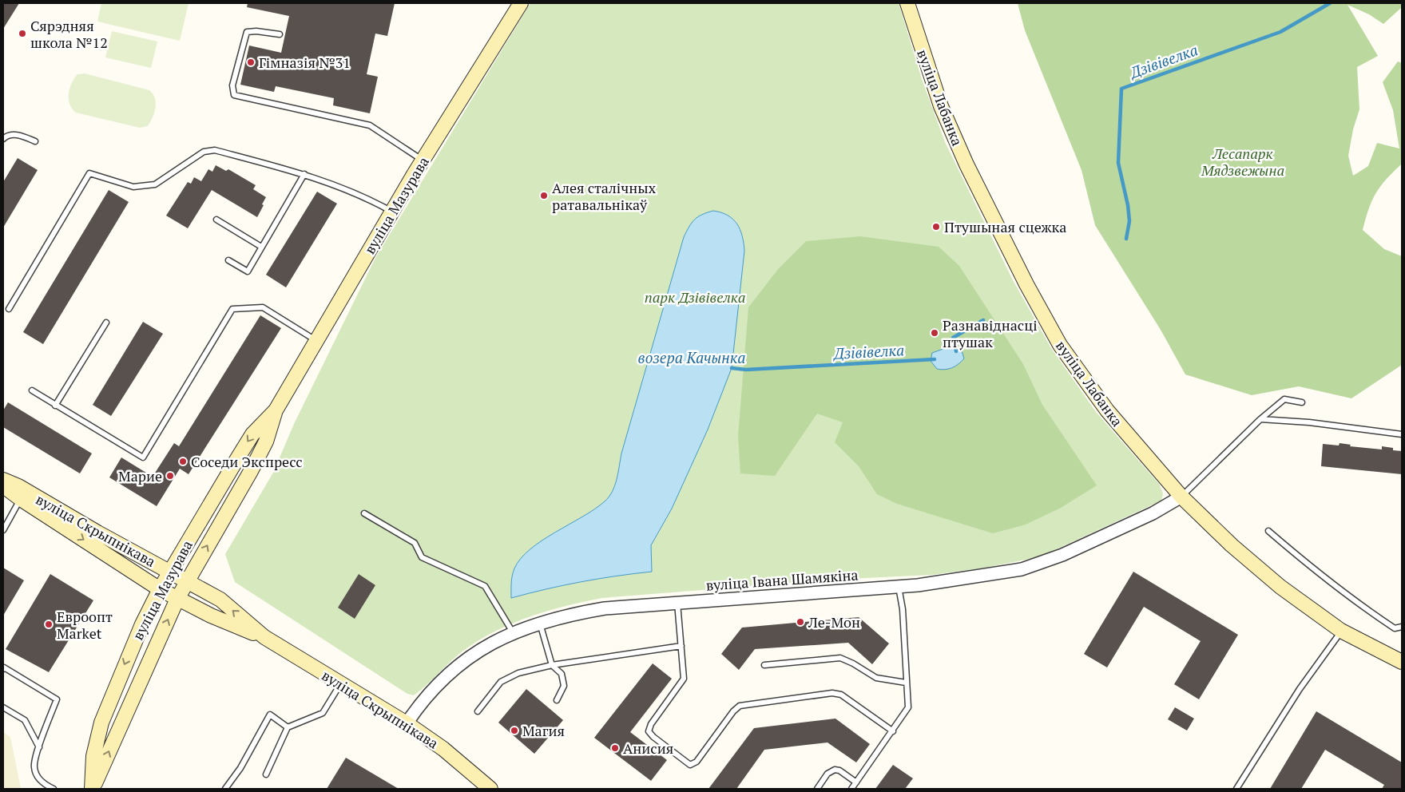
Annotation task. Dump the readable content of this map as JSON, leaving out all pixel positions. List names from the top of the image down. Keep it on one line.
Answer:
{"streets":{"main road":["вуліца Лабанка","вуліца Мазурава","вуліца Скрыпнікава"],"street":["вуліца Івана Шамякіна"]},"crossings":[["вуліца Лабанка","вуліца Івана Шамякіна"],["вуліца Мазурава","вуліца Скрыпнікава"],["вуліца Скрыпнікава","вуліца Івана Шамякіна"]],"water":["Дзівівелка","возера Качынка"],"parks":["Лесапарк Мядзвежына","парк Дзівівелка"],"places":["Сярэдняя школа №12","Гімназія №31","Алея сталічных ратавальнікаў","Птушыная сцежка","Разнавіднасці птушак","Соседи Экспресс","Марие","Ле-Мон","Евроопт Market","Магия","Анисия"]}
